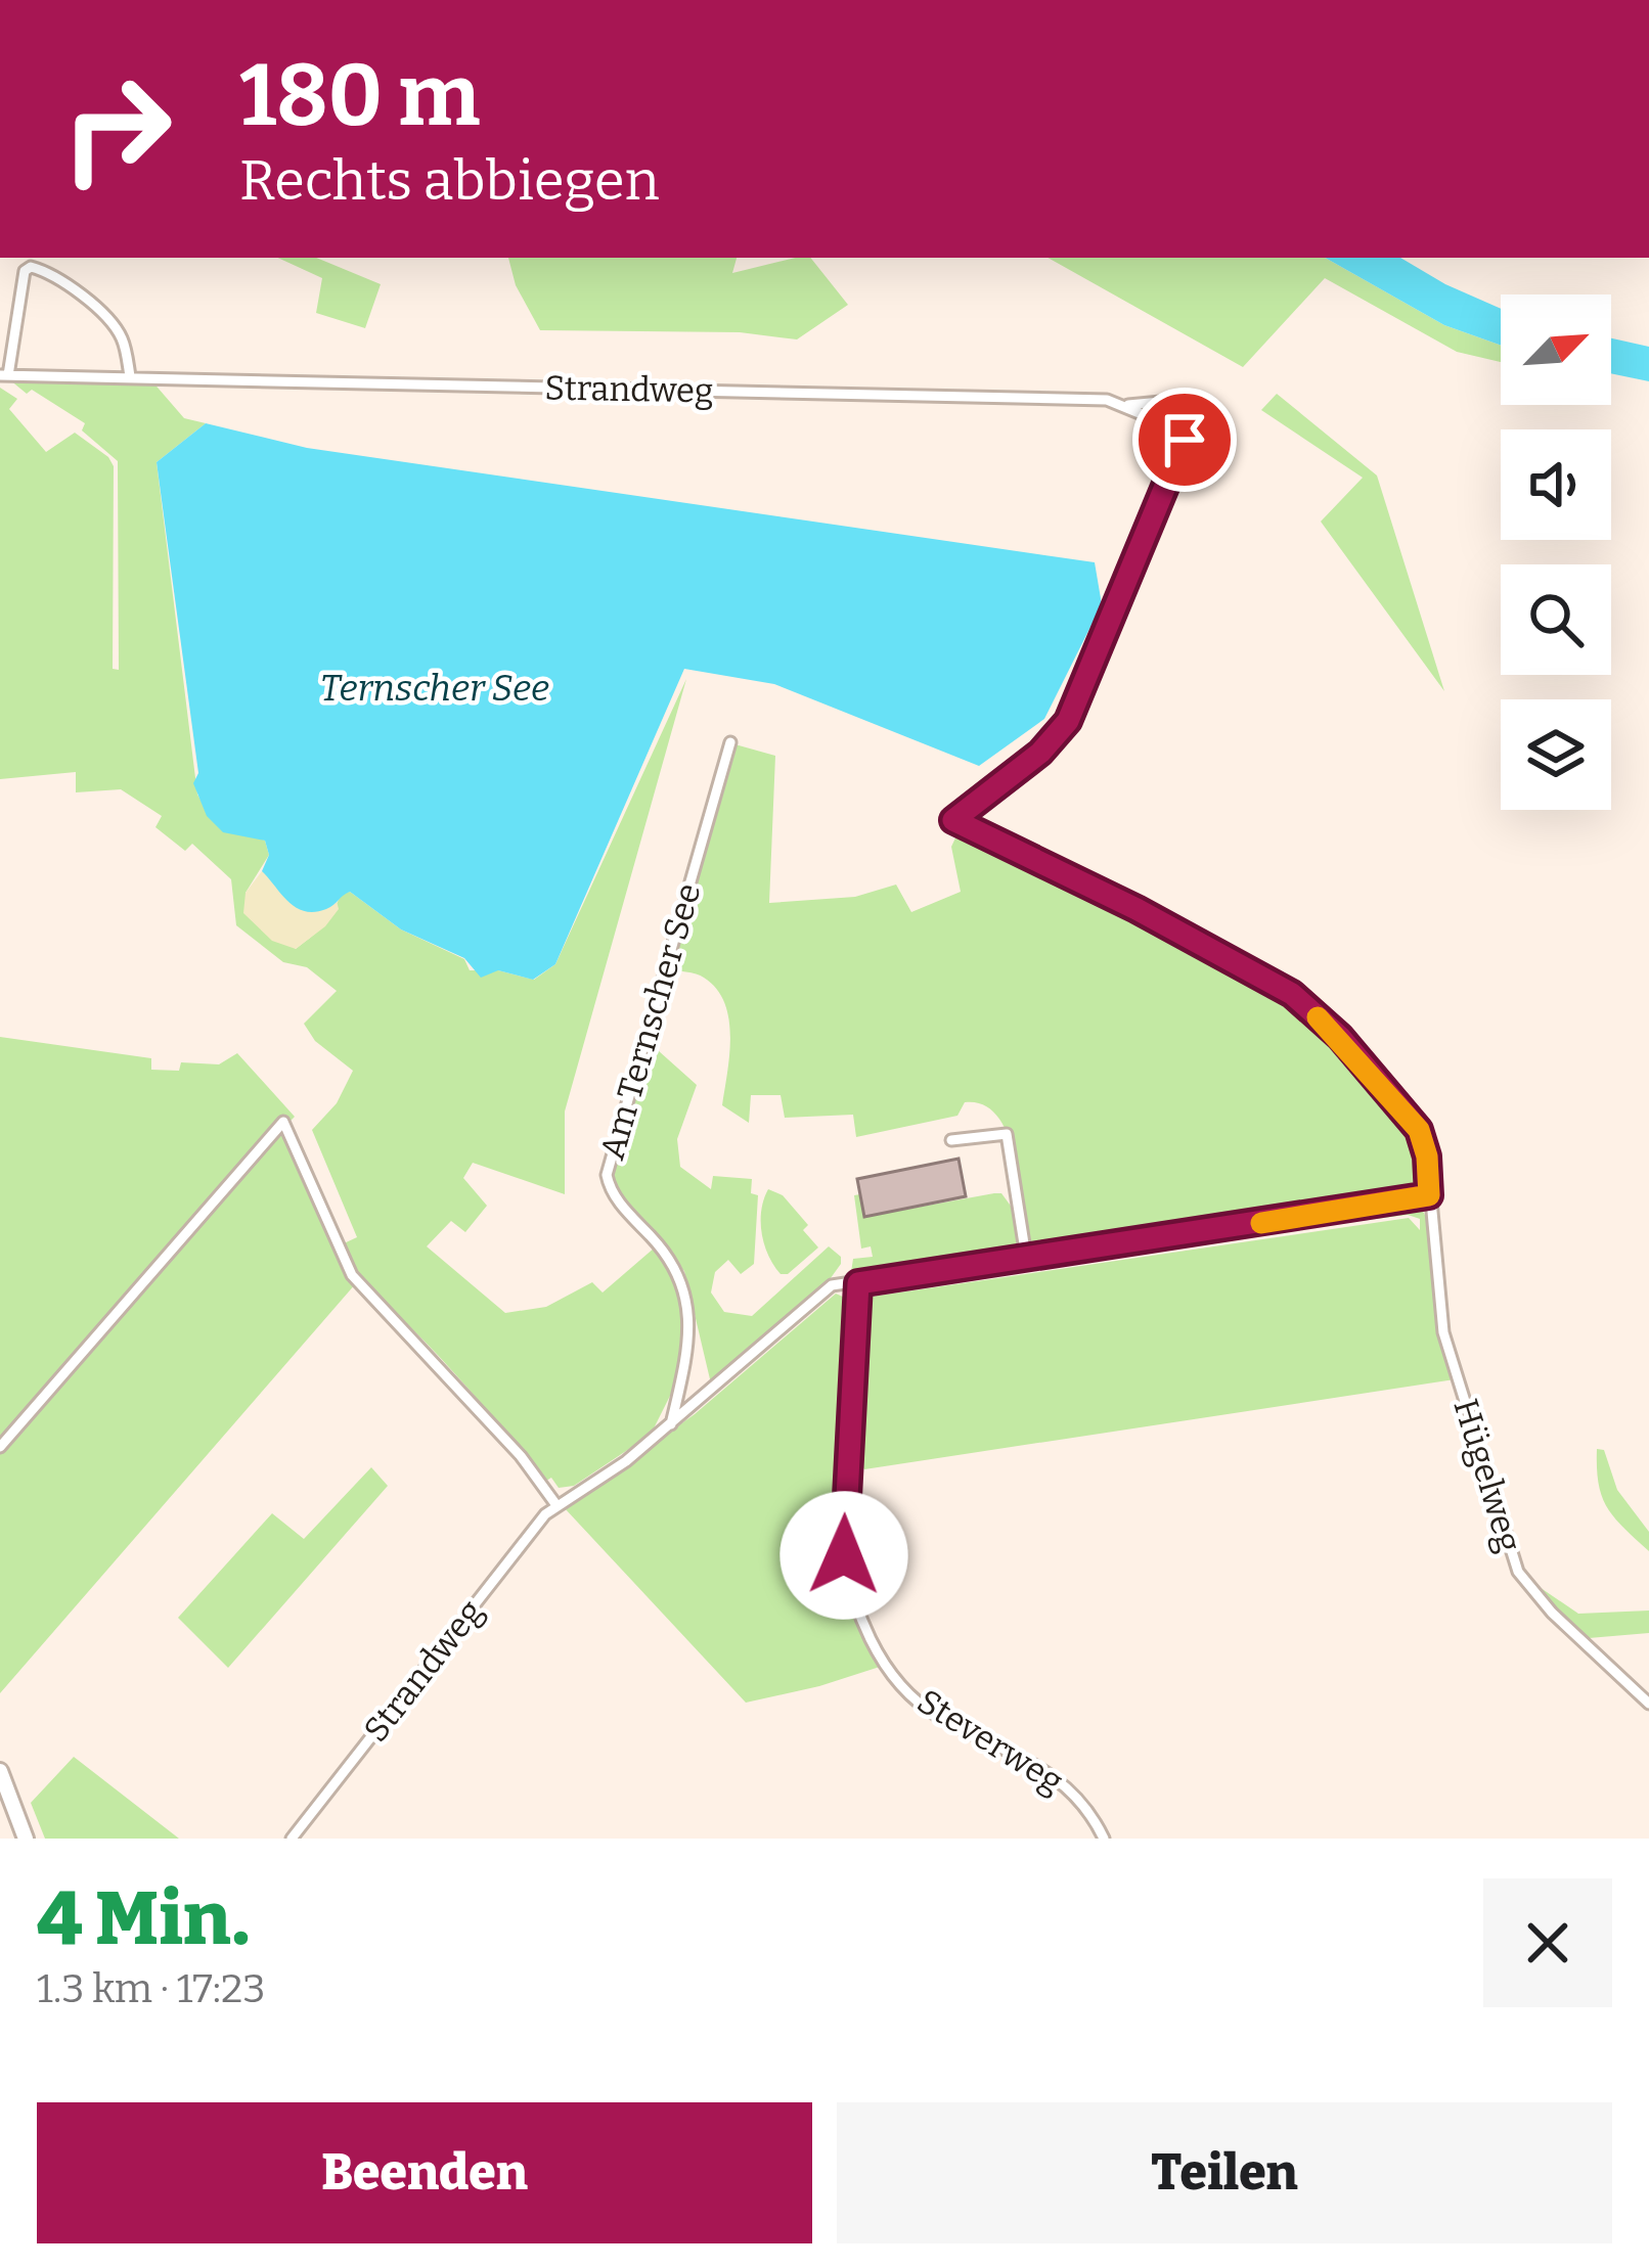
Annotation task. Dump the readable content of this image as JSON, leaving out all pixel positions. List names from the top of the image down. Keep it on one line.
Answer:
{"streets":{"street":["Strandweg","Am Ternscher See","Hügelweg","Steverweg"]},"crossings":[["Strandweg","Am Ternscher See"],["Strandweg","Hügelweg"],["Strandweg","Steverweg"]],"water":["Ternscher See"],"north":"top right","page":{"turn":["180 m","Rechts abbiegen"],"heading":["4 Min.","1.3 km · 17:23"],"buttons":["Beenden","Teilen"]}}
